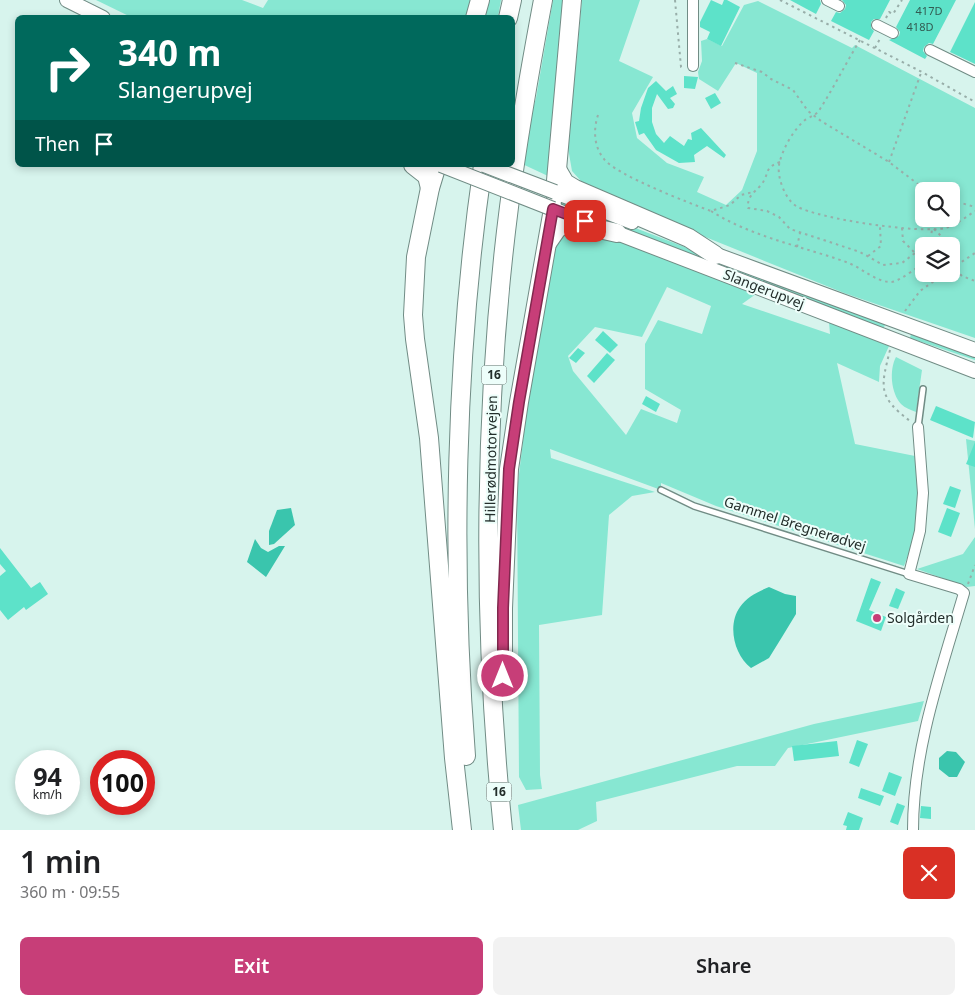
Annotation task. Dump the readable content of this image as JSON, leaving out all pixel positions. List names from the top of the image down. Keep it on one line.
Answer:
{"streets":{"highway":["16","Hillerødmotorvejen"],"main road":["Slangerupvej"],"street":["Gammel Bregnerødvej"]},"places":["Solgården"],"house_numbers":["417D","418D"],"page":{"turn":["340 m","Slangerupvej"],"then":"Then","speed":"94 km/h","limit":"100","heading":["1 min","360 m · 09:55"],"buttons":["Exit","Share"]}}
